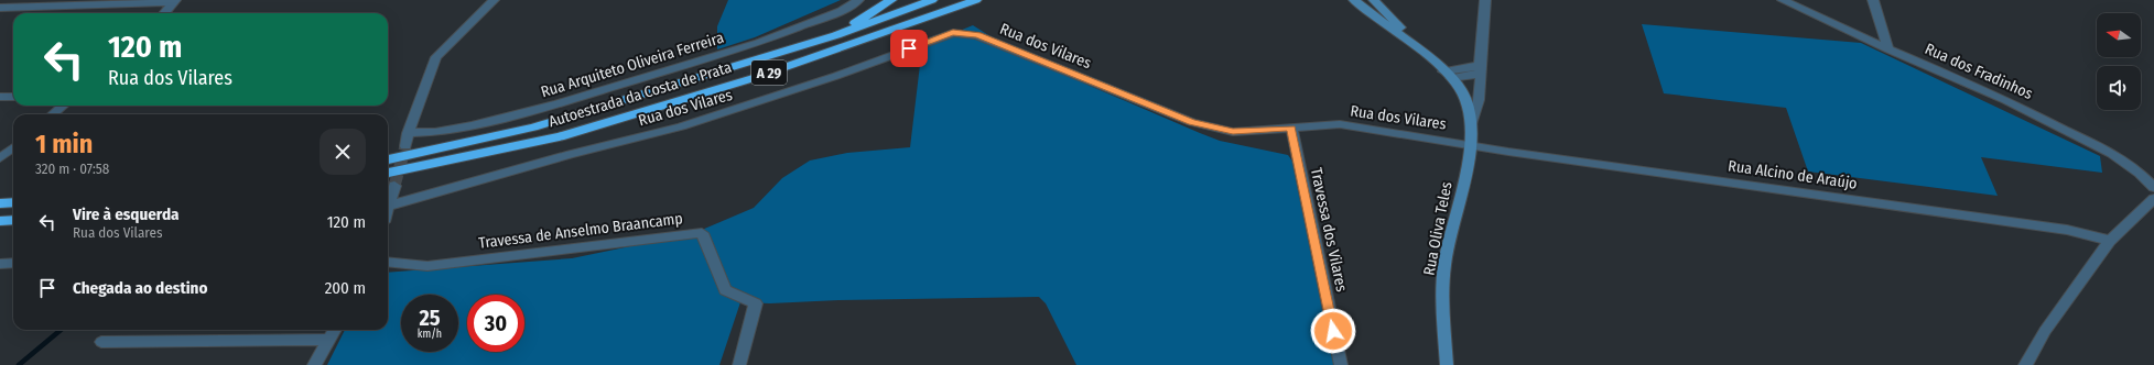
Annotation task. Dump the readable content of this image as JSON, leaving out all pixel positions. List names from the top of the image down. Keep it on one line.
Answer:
{"streets":{"highway":["A 29","Autoestrada da Costa de Prata"],"main road":["Rua Oliva Teles"],"street":["Rua dos Vilares","Rua Arquiteto Oliveira Ferreira","Rua dos Fradinhos","Rua Alcino de Araújo","Travessa dos Vilares","Travessa de Anselmo Braancamp"]},"crossings":[["Rua dos Vilares","Rua Alcino de Araújo"],["Rua dos Vilares","Rua Oliva Teles"],["Rua dos Vilares","Travessa dos Vilares"],["Rua Alcino de Araújo","Rua Oliva Teles"]],"north":"left","page":{"turn":["120 m","Rua dos Vilares"],"heading":["1 min","320 m · 07:58"],"list":[{"name":"Vire à esquerda","note":"Rua dos Vilares","value":"120 m"},{"name":"Chegada ao destino","value":"200 m"}],"speed":"25 km/h","limit":"30"}}
